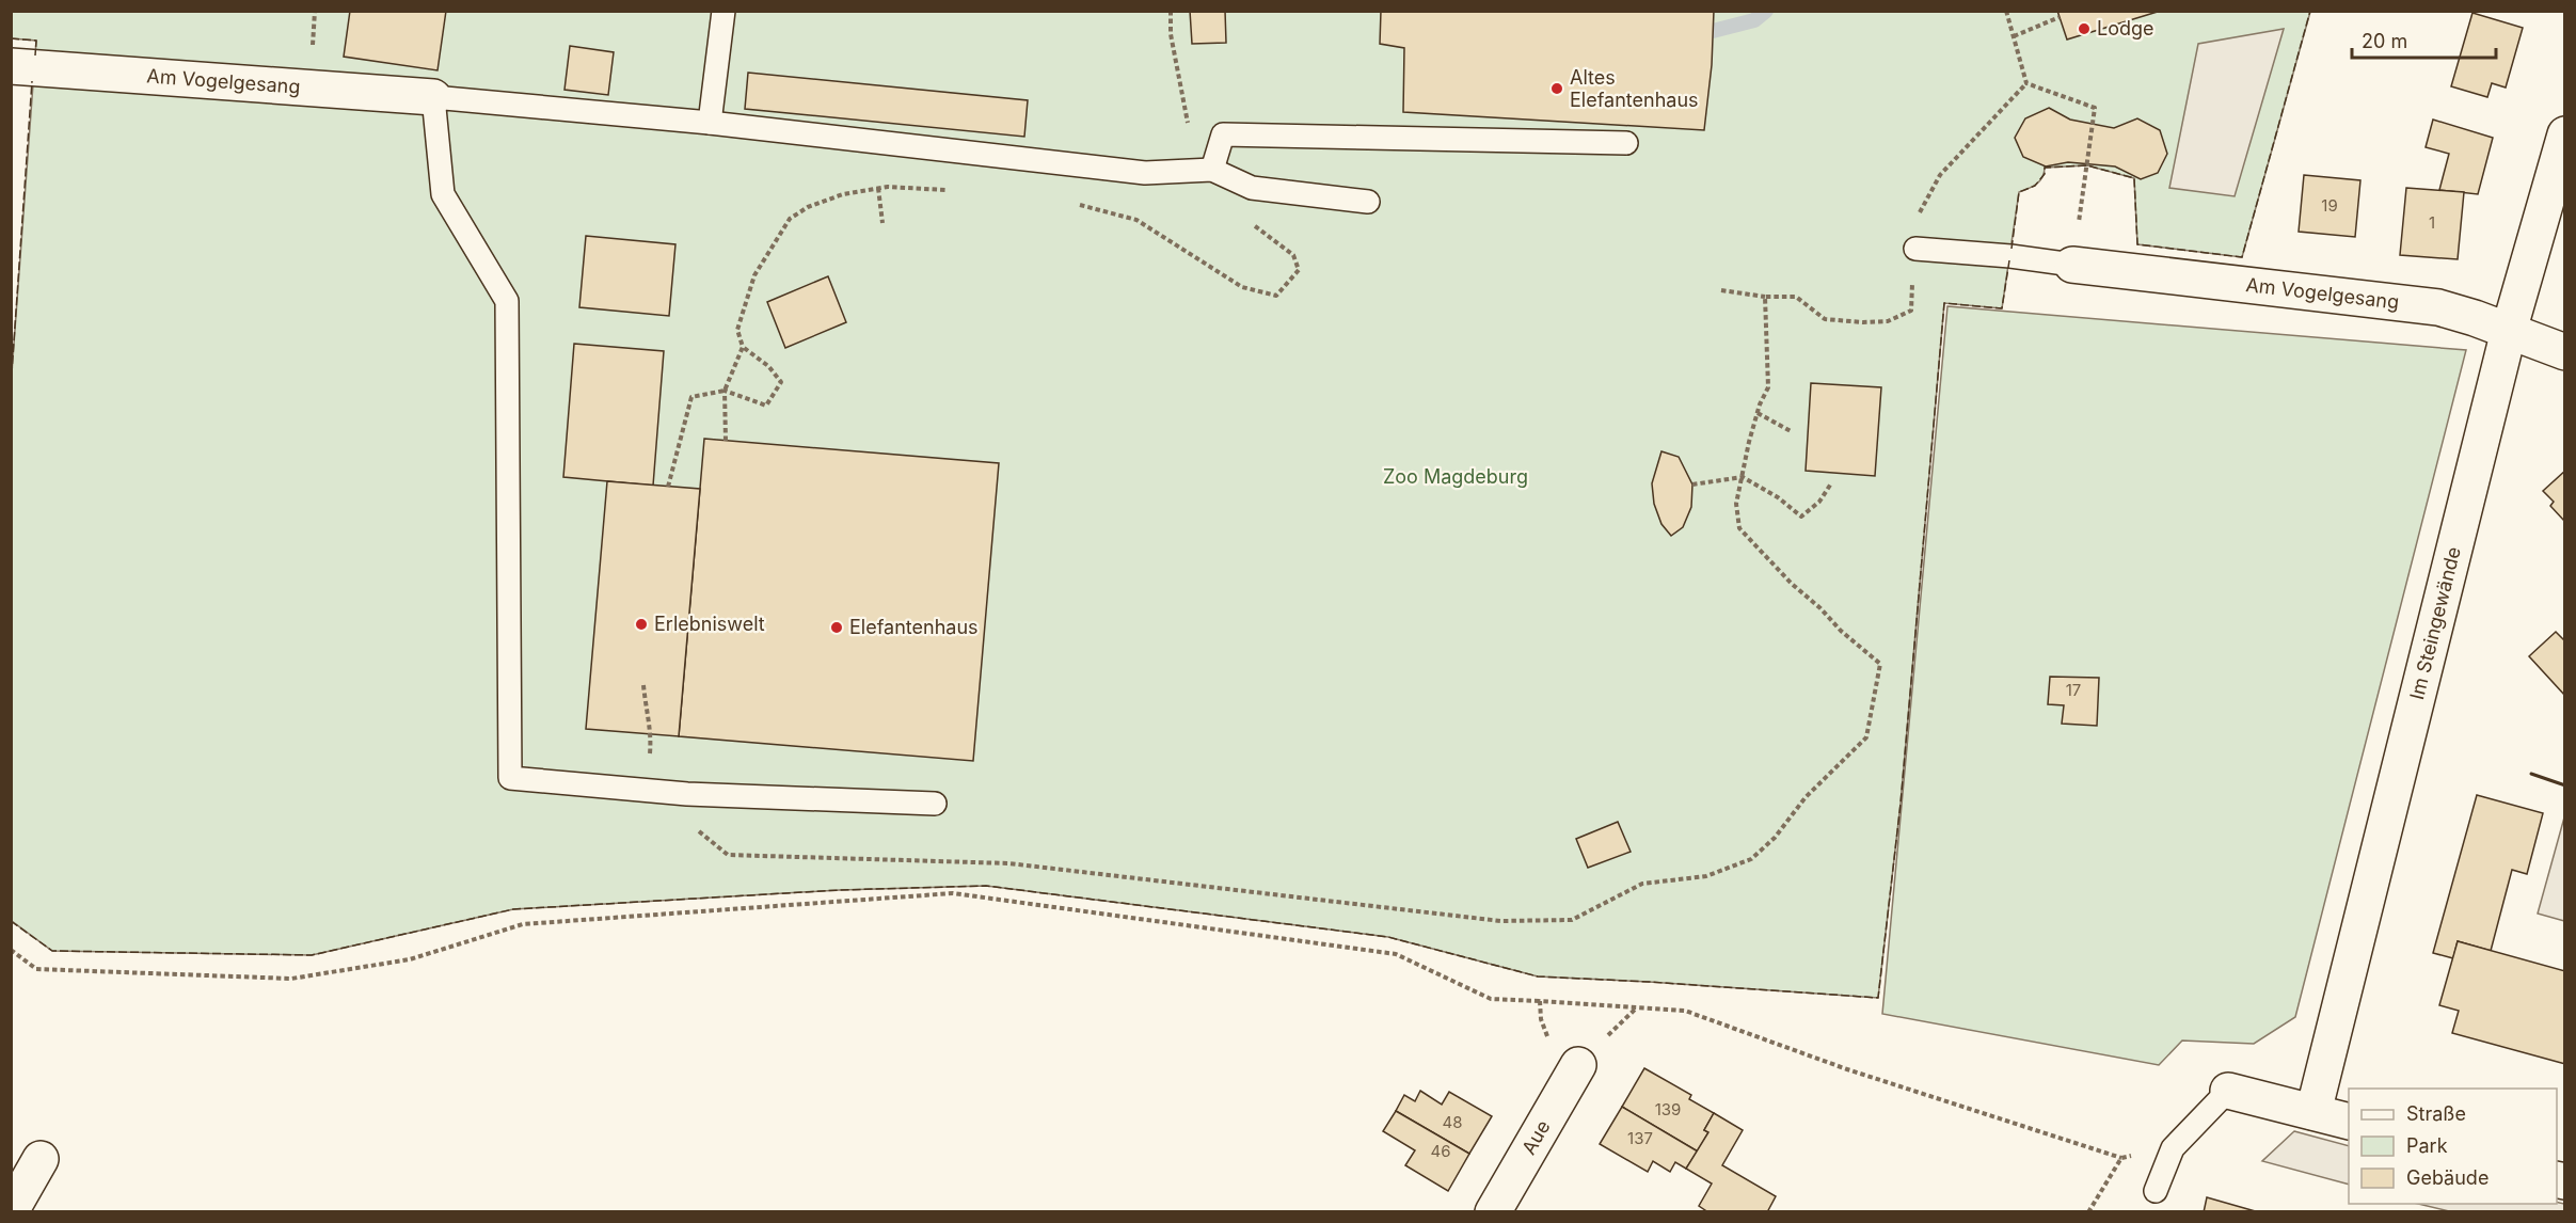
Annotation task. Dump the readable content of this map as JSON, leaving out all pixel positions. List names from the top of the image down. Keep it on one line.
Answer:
{"streets":{"street":["Am Vogelgesang","Im Steingewände","Aue"]},"crossings":[["Am Vogelgesang","Im Steingewände"]],"parks":["Zoo Magdeburg"],"places":["Lodge","Altes Elefantenhaus","Erlebniswelt","Elefantenhaus"],"house_numbers":["19","1","17","139","48","137","46"],"legend":["Straße","Park","Gebäude"],"scale_bar":"20 m"}
